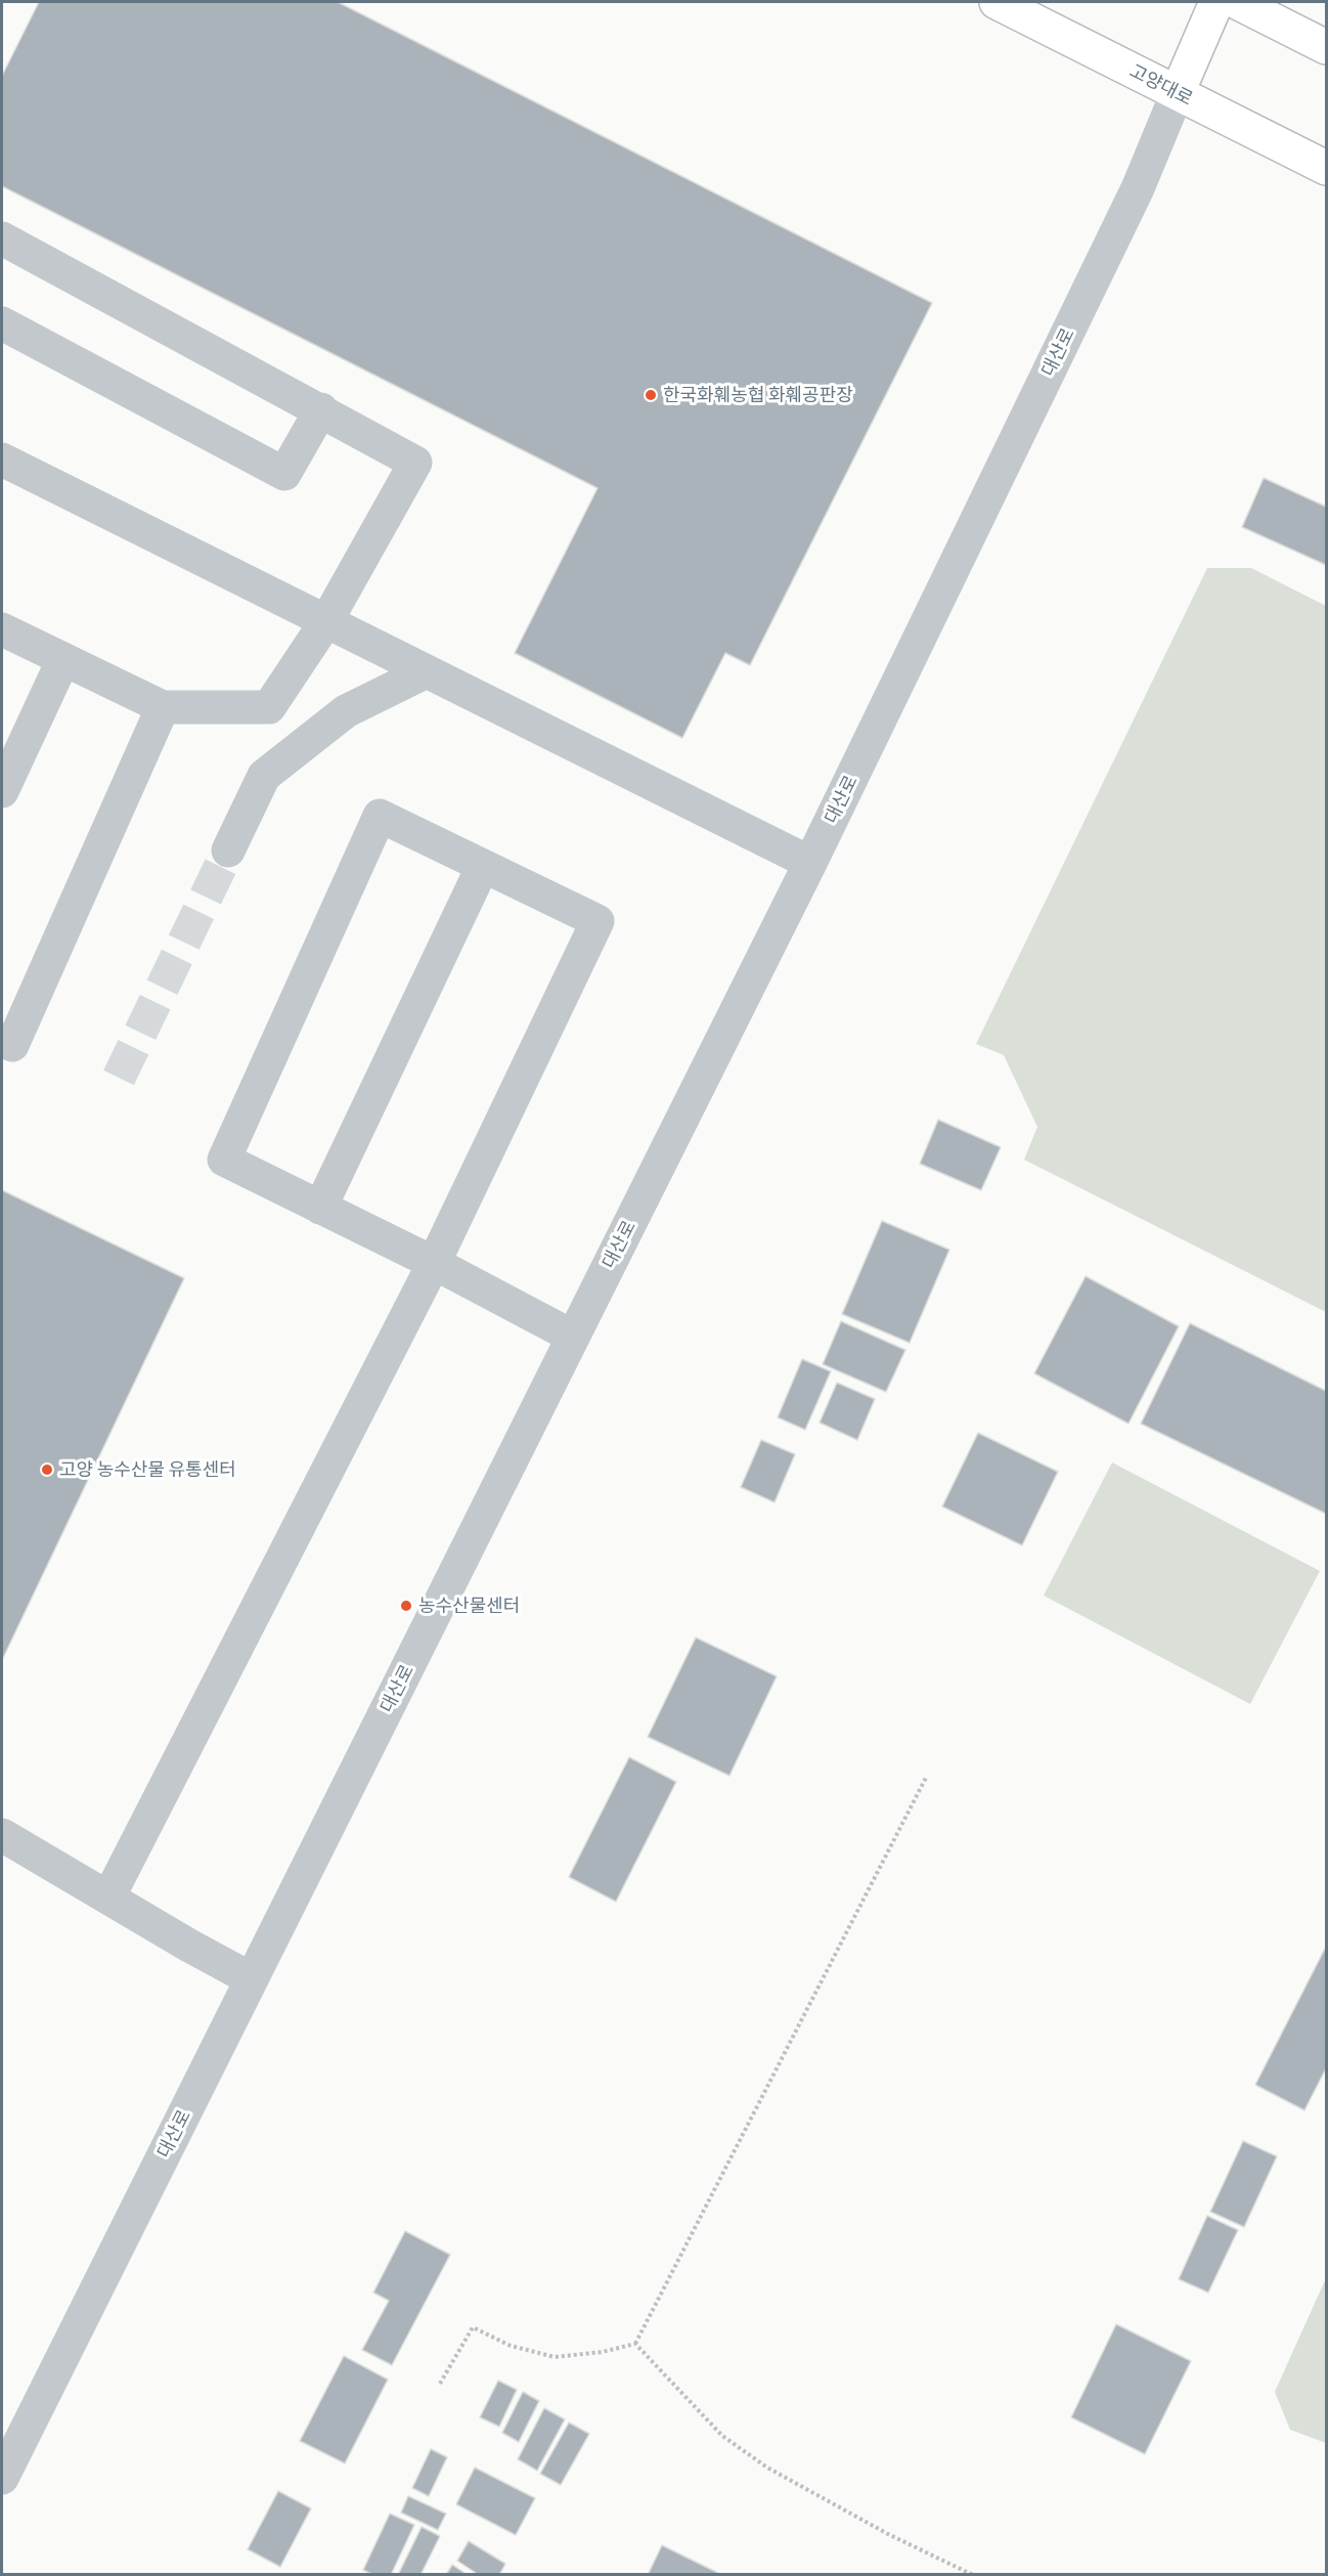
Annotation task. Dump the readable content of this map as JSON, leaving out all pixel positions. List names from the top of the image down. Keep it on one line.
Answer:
{"streets":{"main road":["고양대로","대산로"]},"crossings":[["고양대로","대산로"]],"places":["한국화훼농협 화훼공판장","고양 농수산물 유통센터","농수산물센터"]}
